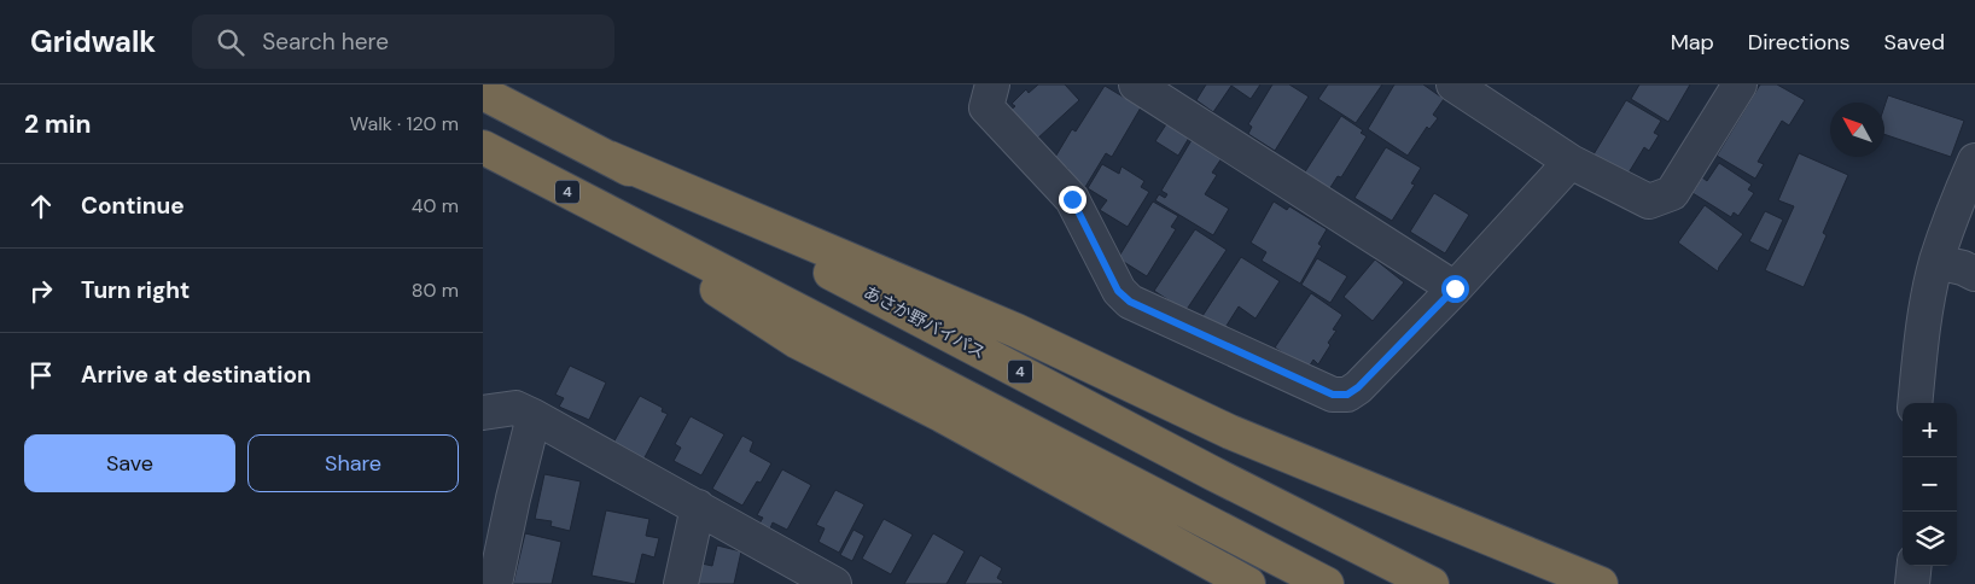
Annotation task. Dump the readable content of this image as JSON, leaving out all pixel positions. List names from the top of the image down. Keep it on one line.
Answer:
{"streets":{"highway":["4","あさか野バイパス"]},"north":"top left","page":{"header":"Gridwalk","search":"Search here","nav":["Map","Directions","Saved"],"heading":["2 min","Walk · 120 m"],"list":[["Continue","40 m"],["Turn right","80 m"],"Arrive at destination"],"map_buttons":["+","−"],"buttons":["Save","Share"]}}
